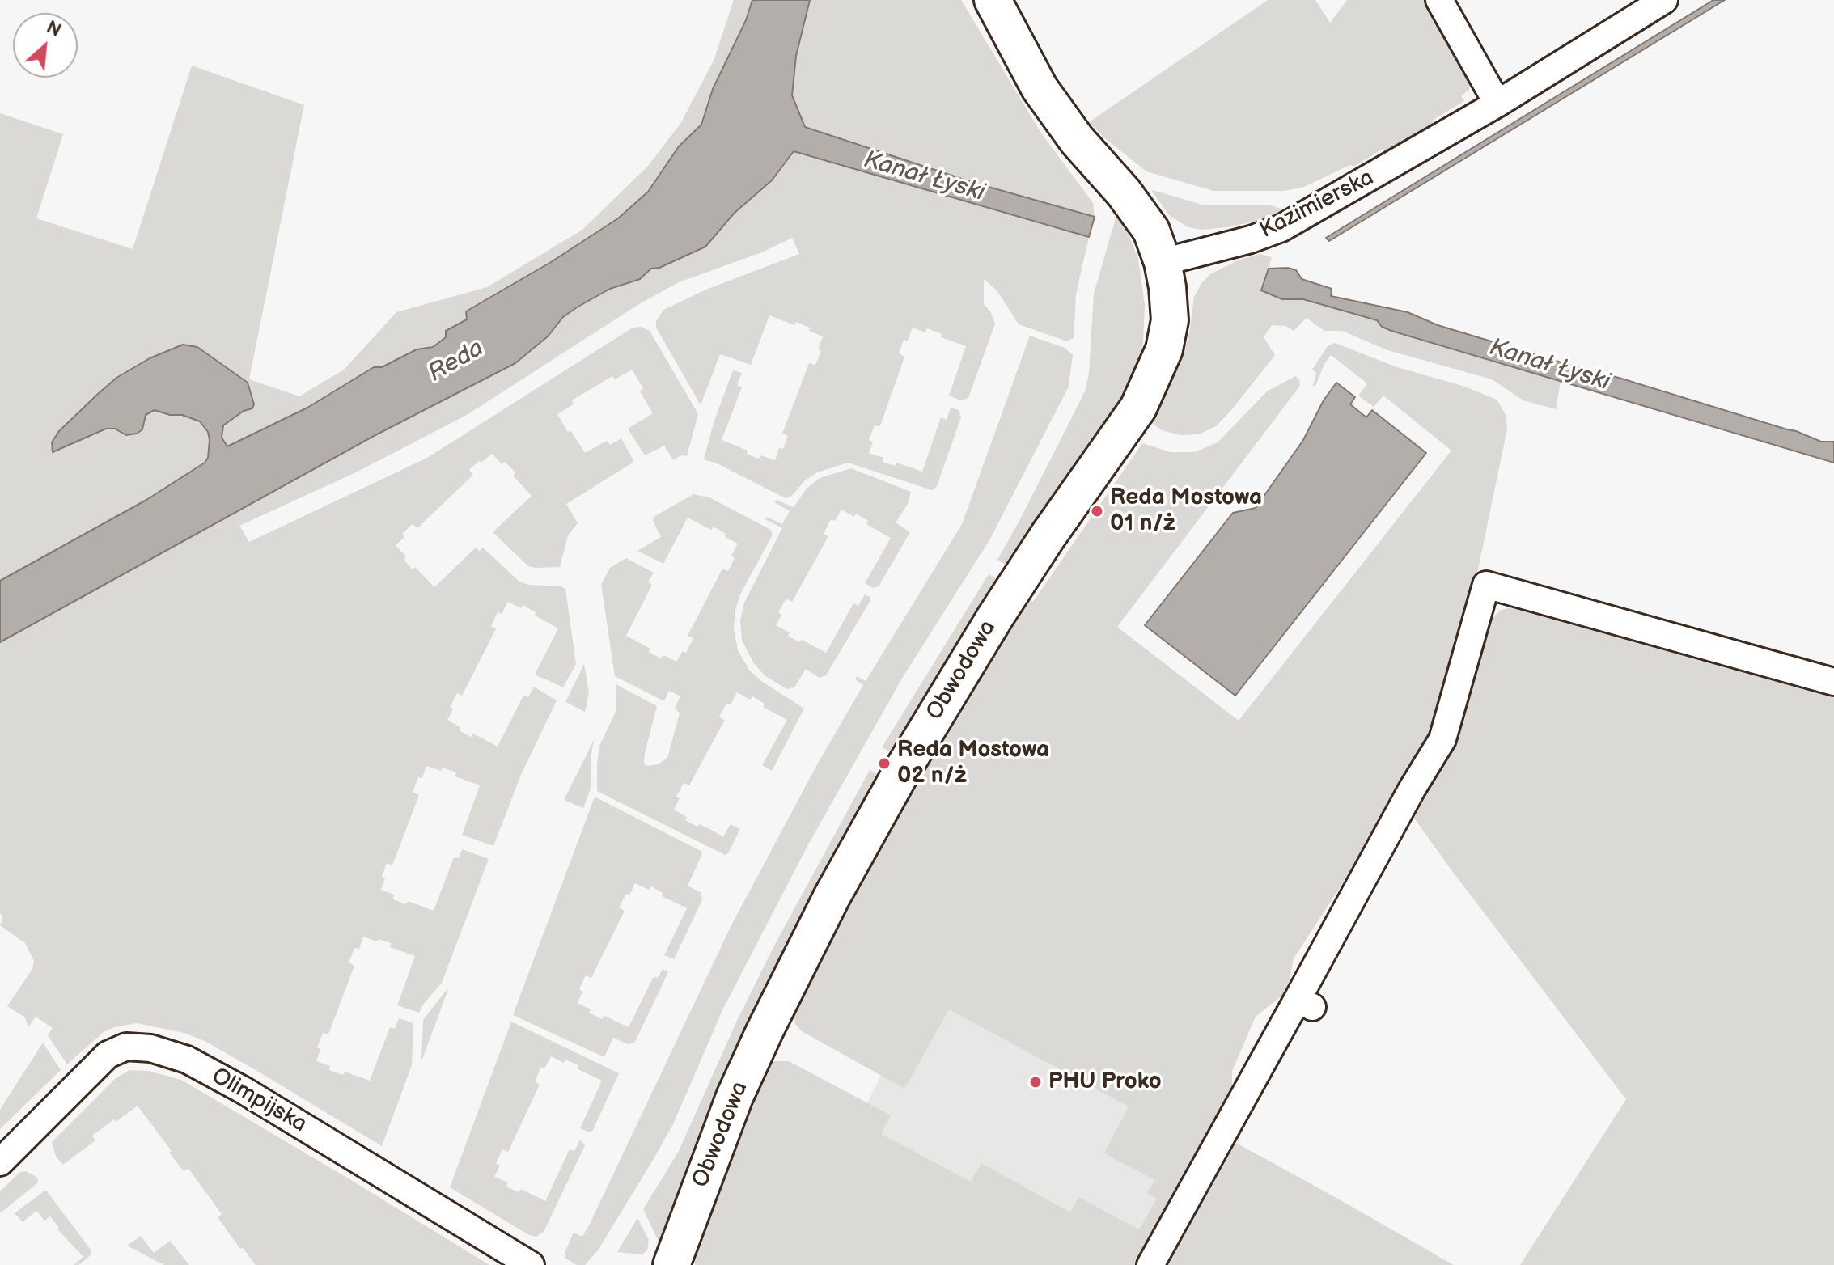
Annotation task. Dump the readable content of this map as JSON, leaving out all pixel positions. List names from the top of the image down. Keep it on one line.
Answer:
{"streets":{"main road":["Obwodowa"],"street":["Kazimierska","Olimpijska"]},"crossings":[["Kazimierska","Obwodowa"]],"water":["Kanał Łyski","Reda"],"places":["Reda Mostowa 01 n/ż","Reda Mostowa 02 n/ż","PHU Proko"],"north":"top right"}
